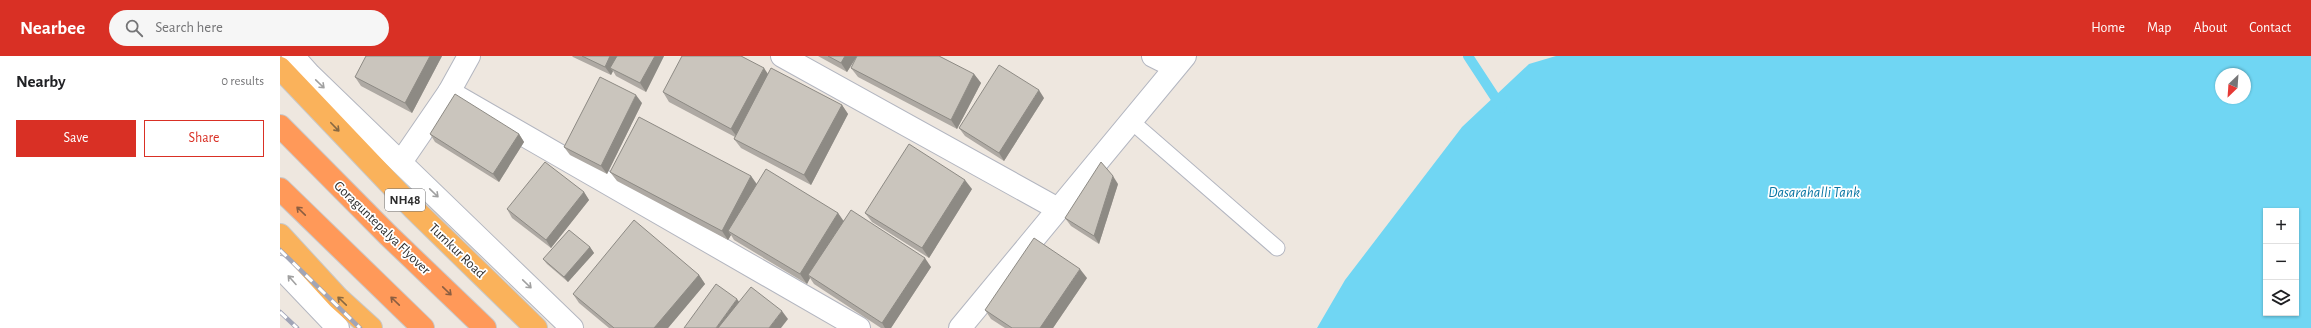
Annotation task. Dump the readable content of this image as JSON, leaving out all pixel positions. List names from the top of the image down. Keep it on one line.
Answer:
{"streets":{"highway":["NH48","Goraguntepalya Flyover","Tumkur Road"]},"water":["Dasarahalli Tank"],"north":"bottom left","page":{"header":"Nearbee","search":"Search here","nav":["Home","Map","About","Contact"],"heading":["Nearby","0 results"],"buttons":["Save","Share"],"map_buttons":["+","−"]}}
